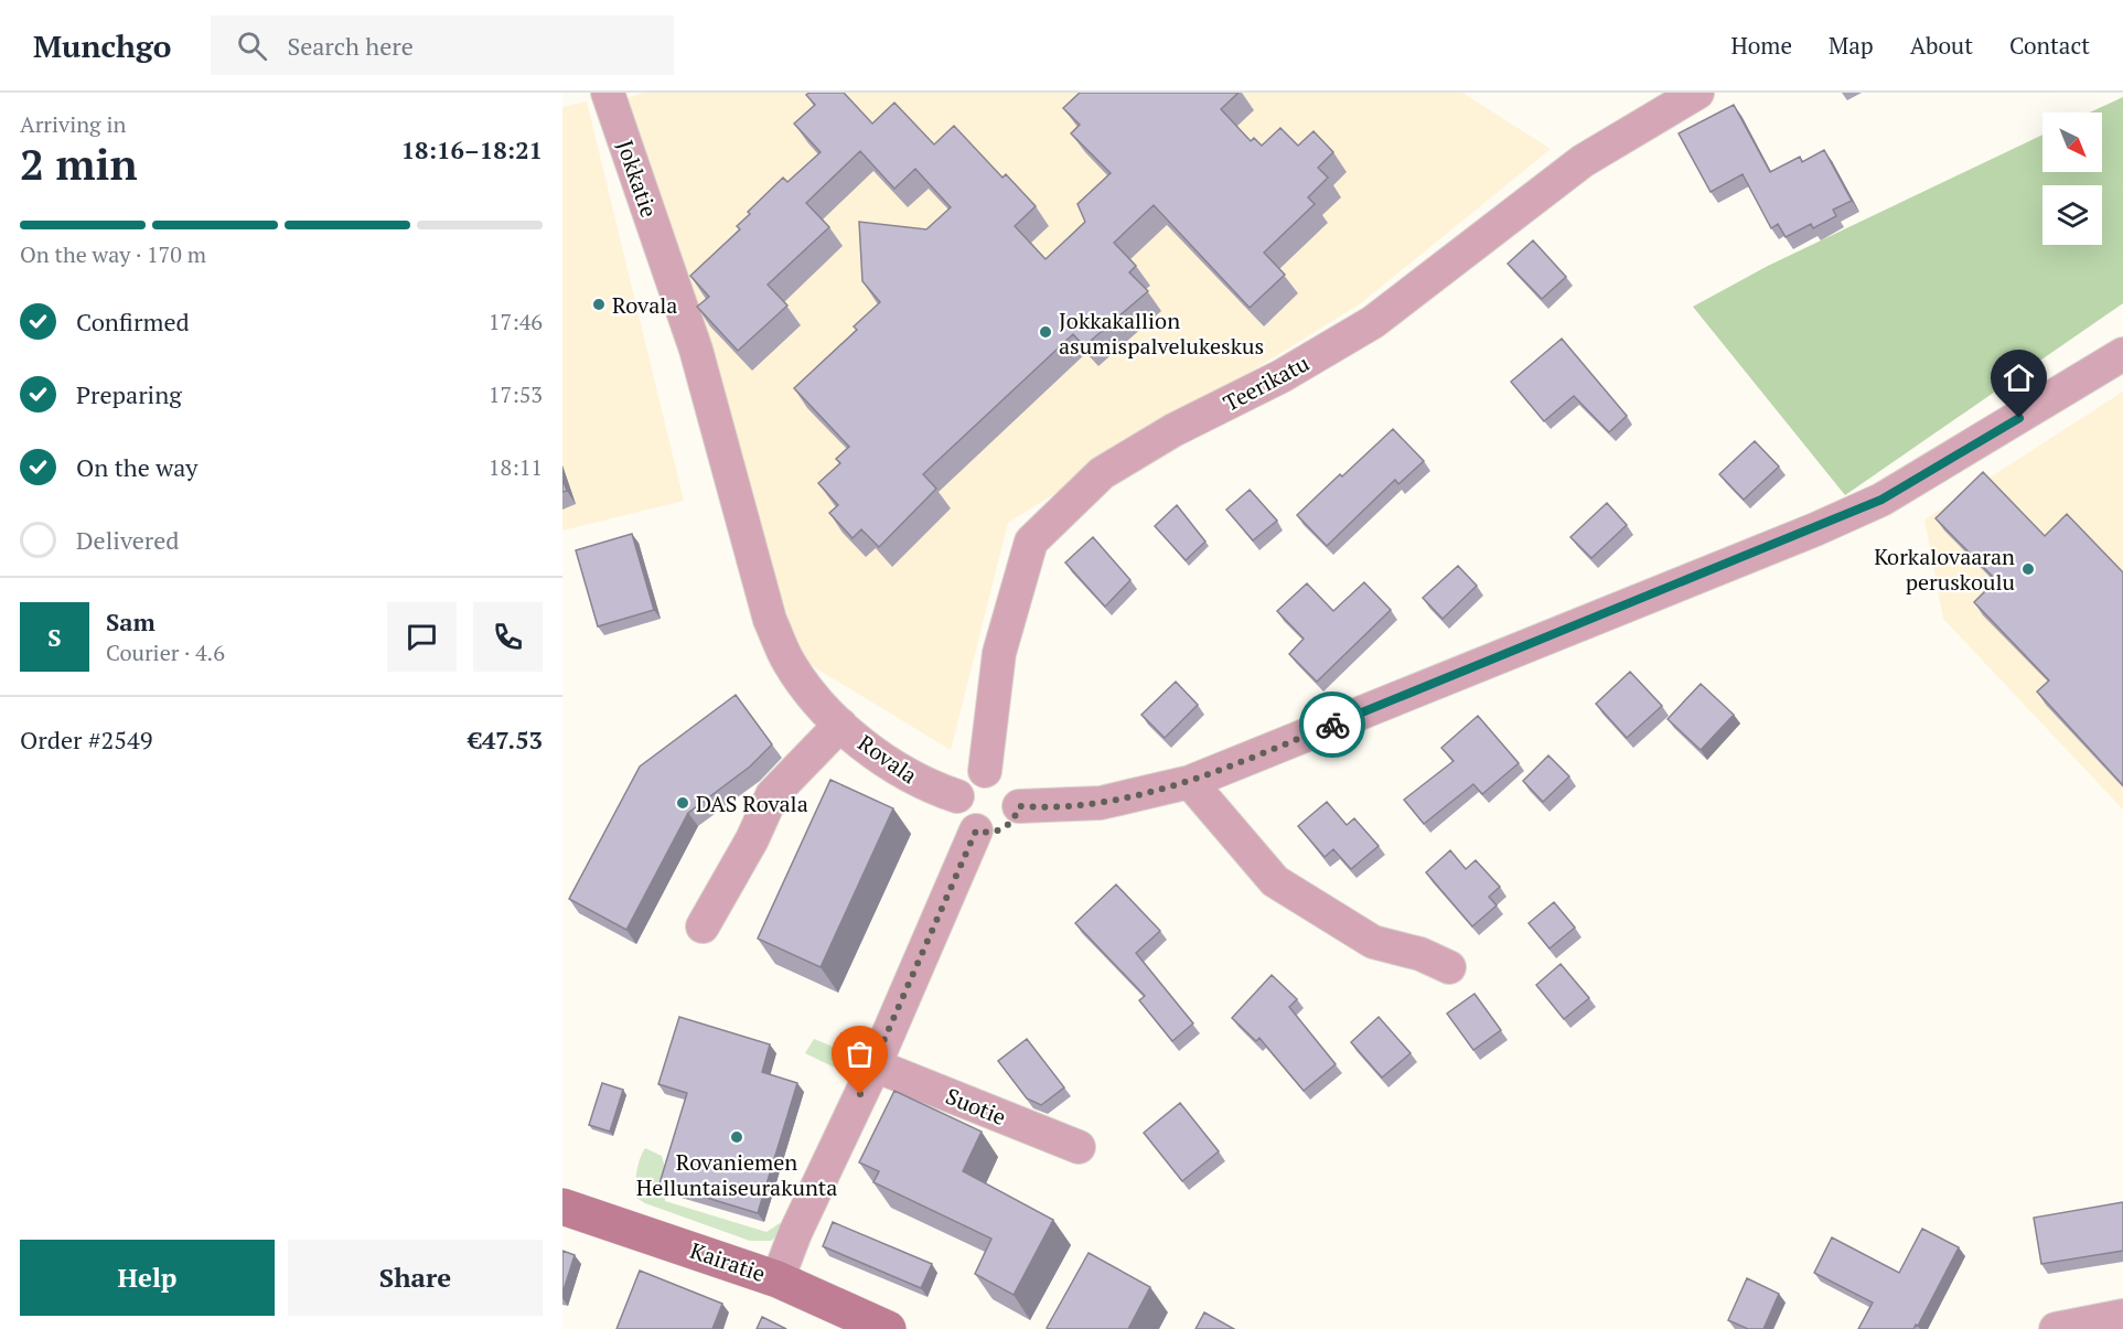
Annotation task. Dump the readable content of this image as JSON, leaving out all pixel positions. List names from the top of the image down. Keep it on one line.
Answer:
{"streets":{"main road":["Kairatie"],"street":["Jokkatie","Teerikatu","Rovala","Suotie"]},"crossings":[["Jokkatie","Rovala"],["Teerikatu","Rovala"]],"places":["Rovala","Jokkakallion asumispalvelukeskus","Korkalovaaran peruskoulu","DAS Rovala","Rovaniemen Helluntaiseurakunta"],"north":"bottom right","page":{"header":"Munchgo","search":"Search here","nav":["Home","Map","About","Contact"],"heading":["2 min","Arriving in","18:16–18:21"],"panel":["Sam","Courier · 4.6","Order #2549","€47.53"],"bar":"On the way · 170 m","list":[["Confirmed","17:46"],["Preparing","17:53"],["On the way","18:11"],"Delivered"],"round":"S","buttons":["Help","Share"]}}
